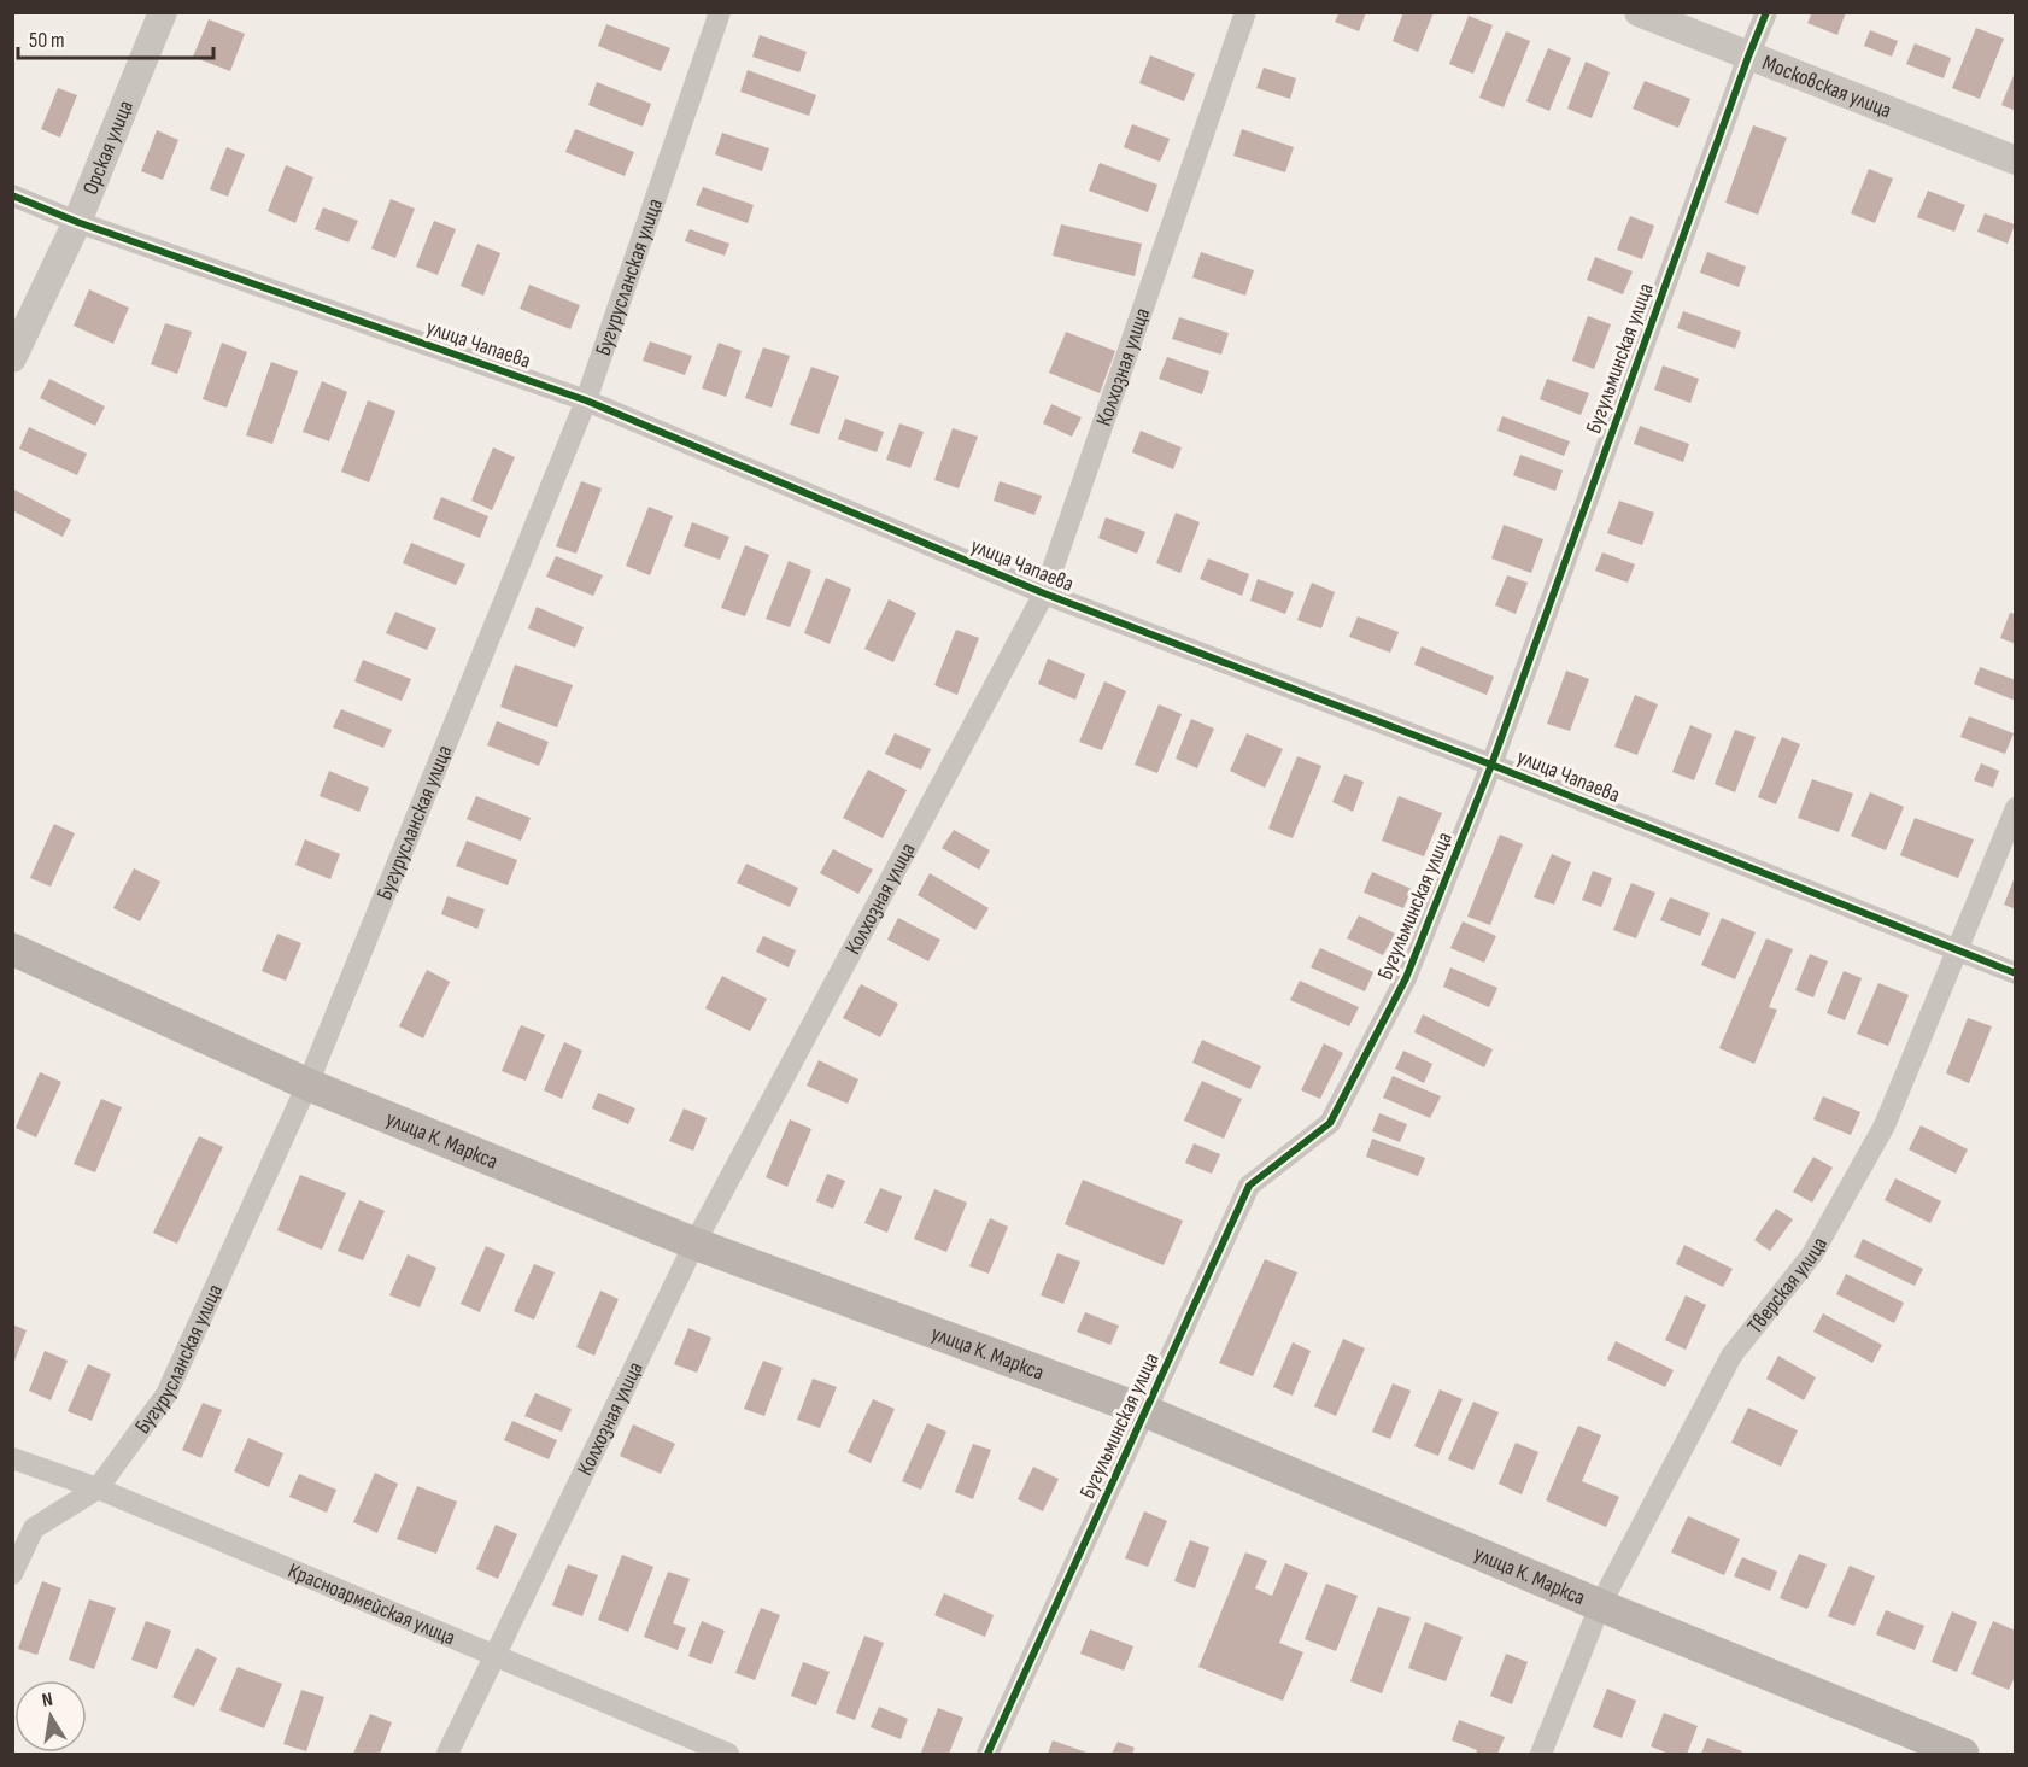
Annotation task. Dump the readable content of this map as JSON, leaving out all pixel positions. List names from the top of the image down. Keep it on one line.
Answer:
{"streets":{"main road":["улица К. Маркса"],"street":["Московская улица","Орская улица","Бугурусланская улица","улица Чапаева","Бугульминская улица","Колхозная улица","Тверская улица","Красноармейская улица"]},"crossings":[["Московская улица","Бугульминская улица"],["Орская улица","улица Чапаева"],["Бугурусланская улица","улица Чапаева"],["Бугурусланская улица","улица К. Маркса"],["Бугурусланская улица","Красноармейская улица"],["улица Чапаева","Бугульминская улица"],["улица Чапаева","Колхозная улица"],["улица Чапаева","Тверская улица"],["Бугульминская улица","улица К. Маркса"],["Колхозная улица","улица К. Маркса"],["Колхозная улица","Красноармейская улица"],["улица К. Маркса","Тверская улица"]],"scale_bar":"50 m","north":"top"}
